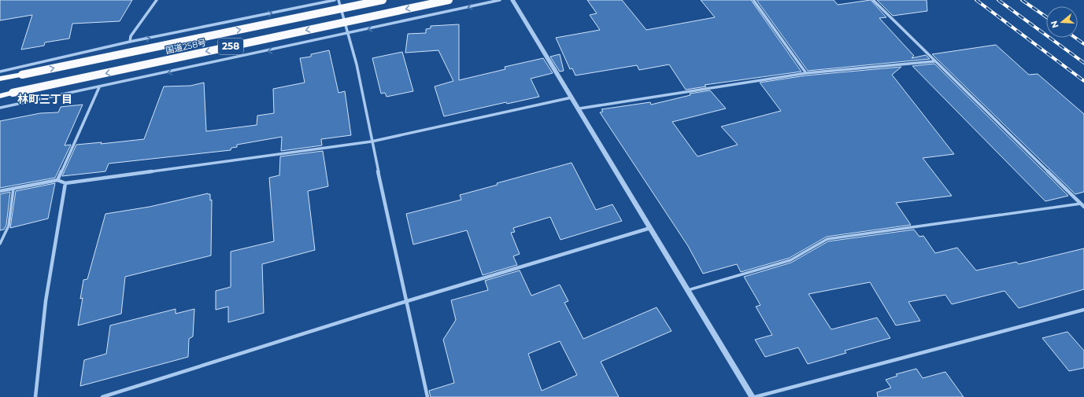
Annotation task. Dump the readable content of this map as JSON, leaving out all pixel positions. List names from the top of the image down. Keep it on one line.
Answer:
{"streets":{"highway":["国道258号","258"]},"districts":["林町三丁目"],"north":"left"}
